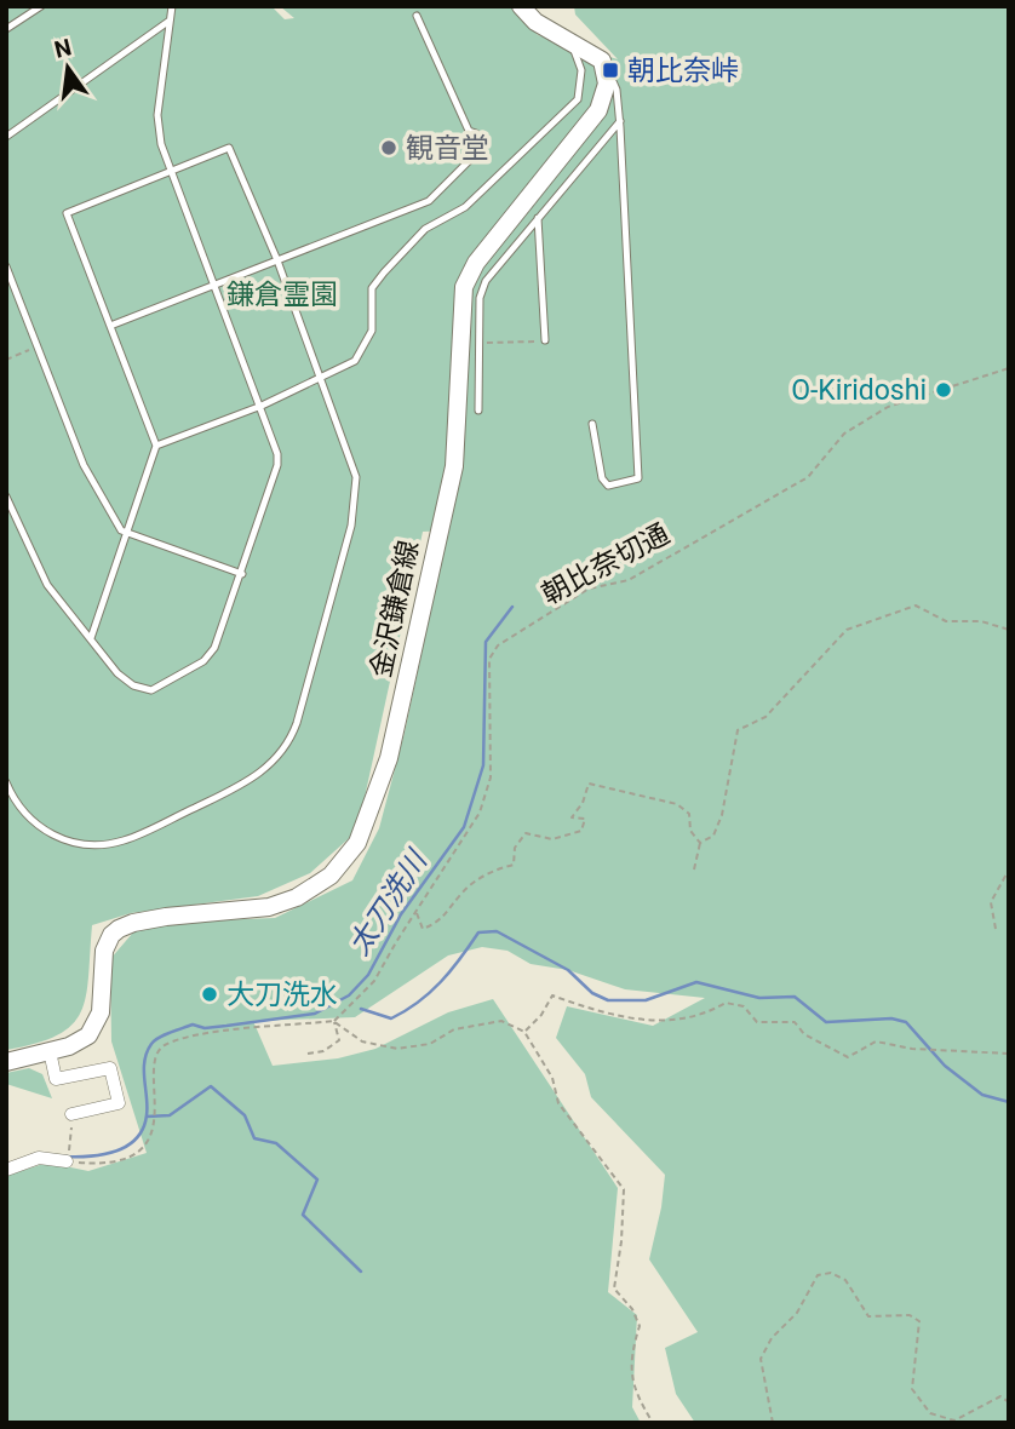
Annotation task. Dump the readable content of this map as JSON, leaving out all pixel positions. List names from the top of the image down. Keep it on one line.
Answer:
{"streets":{"main road":["金沢鎌倉線"],"path":["朝比奈切通"]},"water":["太刀洗川"],"parks":["鎌倉霊園"],"places":{"transit":["朝比奈峠"],"other":["観音堂","O-Kiridoshi","大刀洗水"]},"north":"top"}
